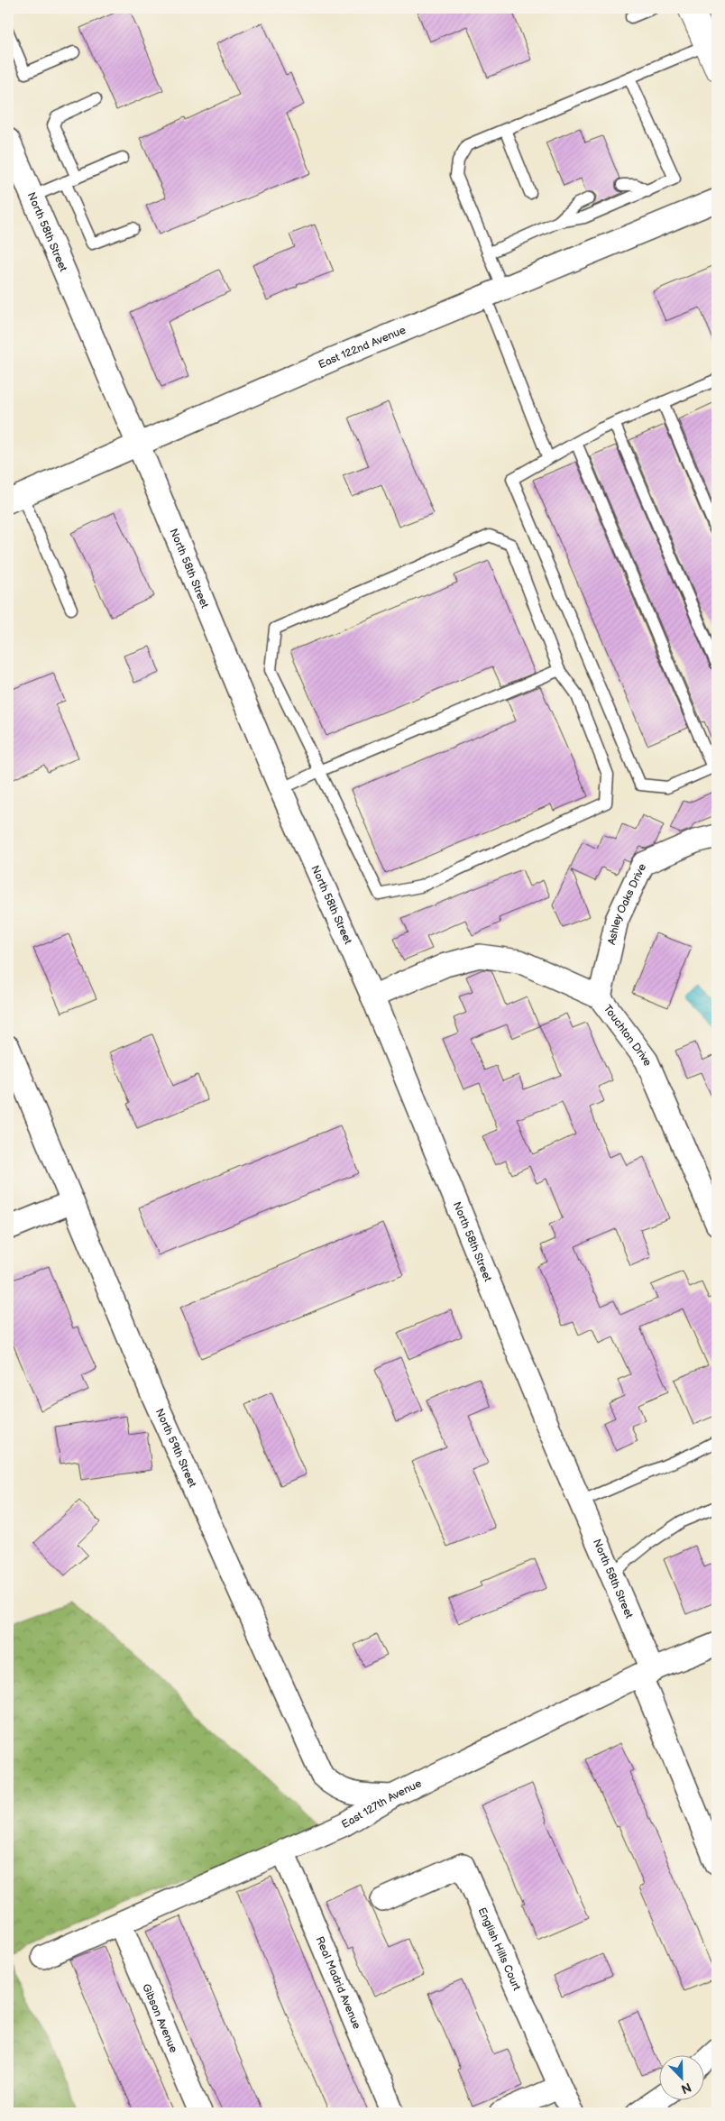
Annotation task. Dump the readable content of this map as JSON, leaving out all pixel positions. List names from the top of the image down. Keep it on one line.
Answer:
{"streets":{"street":["North 58th Street","East 122nd Avenue","Ashley Oaks Drive","Touchton Drive","North 59th Street","East 127th Avenue","English Hills Court","Real Madrid Avenue","Gibson Avenue"]},"crossings":[["North 58th Street","East 122nd Avenue"],["North 58th Street","Touchton Drive"],["North 58th Street","East 127th Avenue"],["Ashley Oaks Drive","Touchton Drive"],["North 59th Street","East 127th Avenue"],["East 127th Avenue","Real Madrid Avenue"],["East 127th Avenue","Gibson Avenue"]],"north":"bottom right"}
